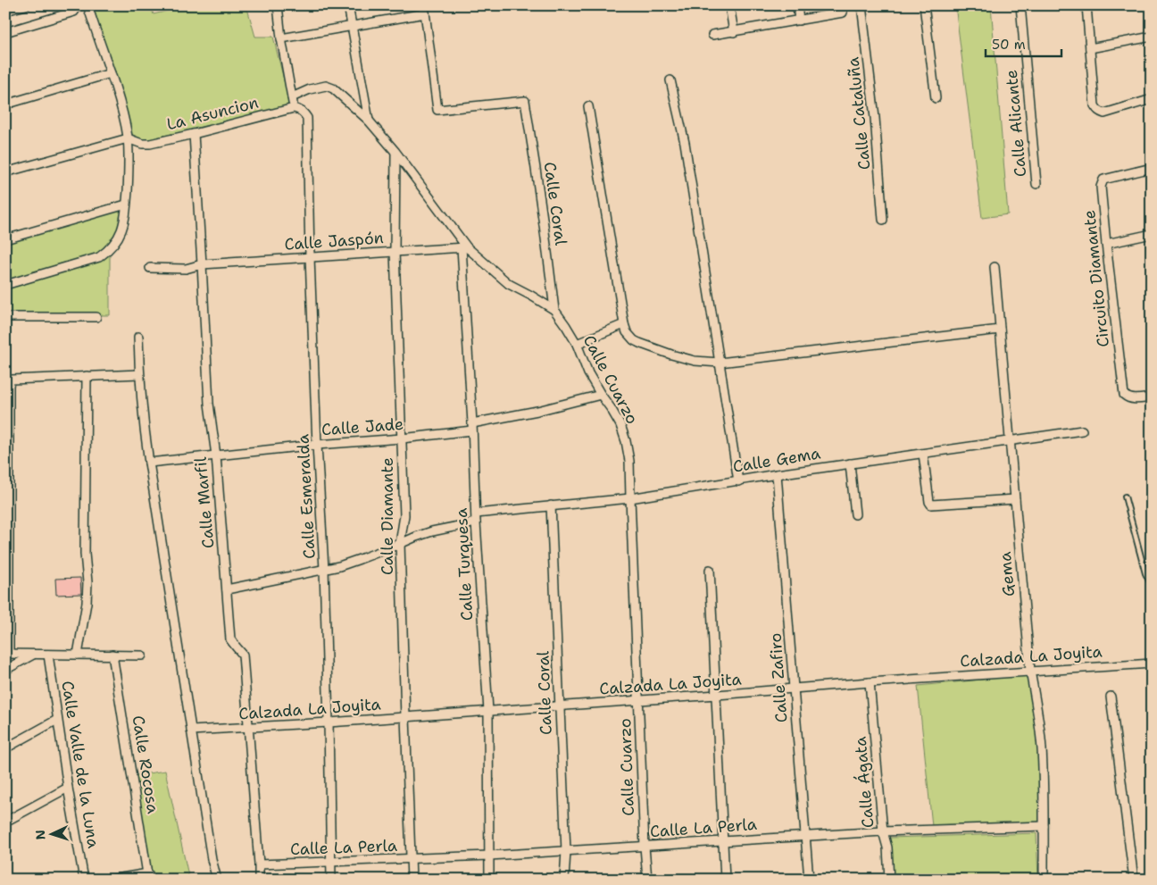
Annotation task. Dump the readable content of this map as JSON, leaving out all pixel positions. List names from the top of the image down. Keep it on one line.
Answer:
{"streets":{"street":["La Asuncion","Calle Cataluña","Calle Alicante","Calle Coral","Calle Jaspón","Circuito Diamante","Calle Cuarzo","Calle Jade","Calle Gema","Calle Esmeralda","Calle Marfil","Calle Diamante","Calle Turquesa","Gema","Calzada La Joyita","Calle Zafiro","Calle Valle de la Luna","Calle Rocosa","Calle Ágata","Calle La Perla"]},"crossings":[["La Asuncion","Calle Esmeralda"],["La Asuncion","Calle Marfil"],["Calle Coral","Calle Cuarzo"],["Calle Coral","Calle Gema"],["Calle Coral","Calzada La Joyita"],["Calle Coral","Calle La Perla"],["Calle Jaspón","Calle Cuarzo"],["Calle Jaspón","Calle Esmeralda"],["Calle Jaspón","Calle Marfil"],["Calle Jaspón","Calle Diamante"],["Calle Jaspón","Calle Turquesa"],["Calle Cuarzo","Calle Jade"],["Calle Cuarzo","Calle Gema"],["Calle Cuarzo","Calle Diamante"],["Calle Cuarzo","Calle Turquesa"],["Calle Cuarzo","Calzada La Joyita"],["Calle Cuarzo","Calle La Perla"],["Calle Jade","Calle Esmeralda"],["Calle Jade","Calle Marfil"],["Calle Jade","Calle Diamante"],["Calle Jade","Calle Turquesa"],["Calle Gema","Calle Turquesa"],["Calle Gema","Gema"],["Calle Gema","Calle Zafiro"],["Calle Esmeralda","Calzada La Joyita"],["Calle Esmeralda","Calle La Perla"],["Calle Marfil","Calzada La Joyita"],["Calle Marfil","Calle La Perla"],["Calle Diamante","Calzada La Joyita"],["Calle Diamante","Calle La Perla"],["Calle Turquesa","Calzada La Joyita"],["Calle Turquesa","Calle La Perla"],["Gema","Calzada La Joyita"],["Gema","Calle La Perla"],["Calzada La Joyita","Calle Zafiro"],["Calzada La Joyita","Calle Ágata"],["Calle Zafiro","Calle La Perla"],["Calle Ágata","Calle La Perla"]],"scale_bar":"50 m","north":"left"}
